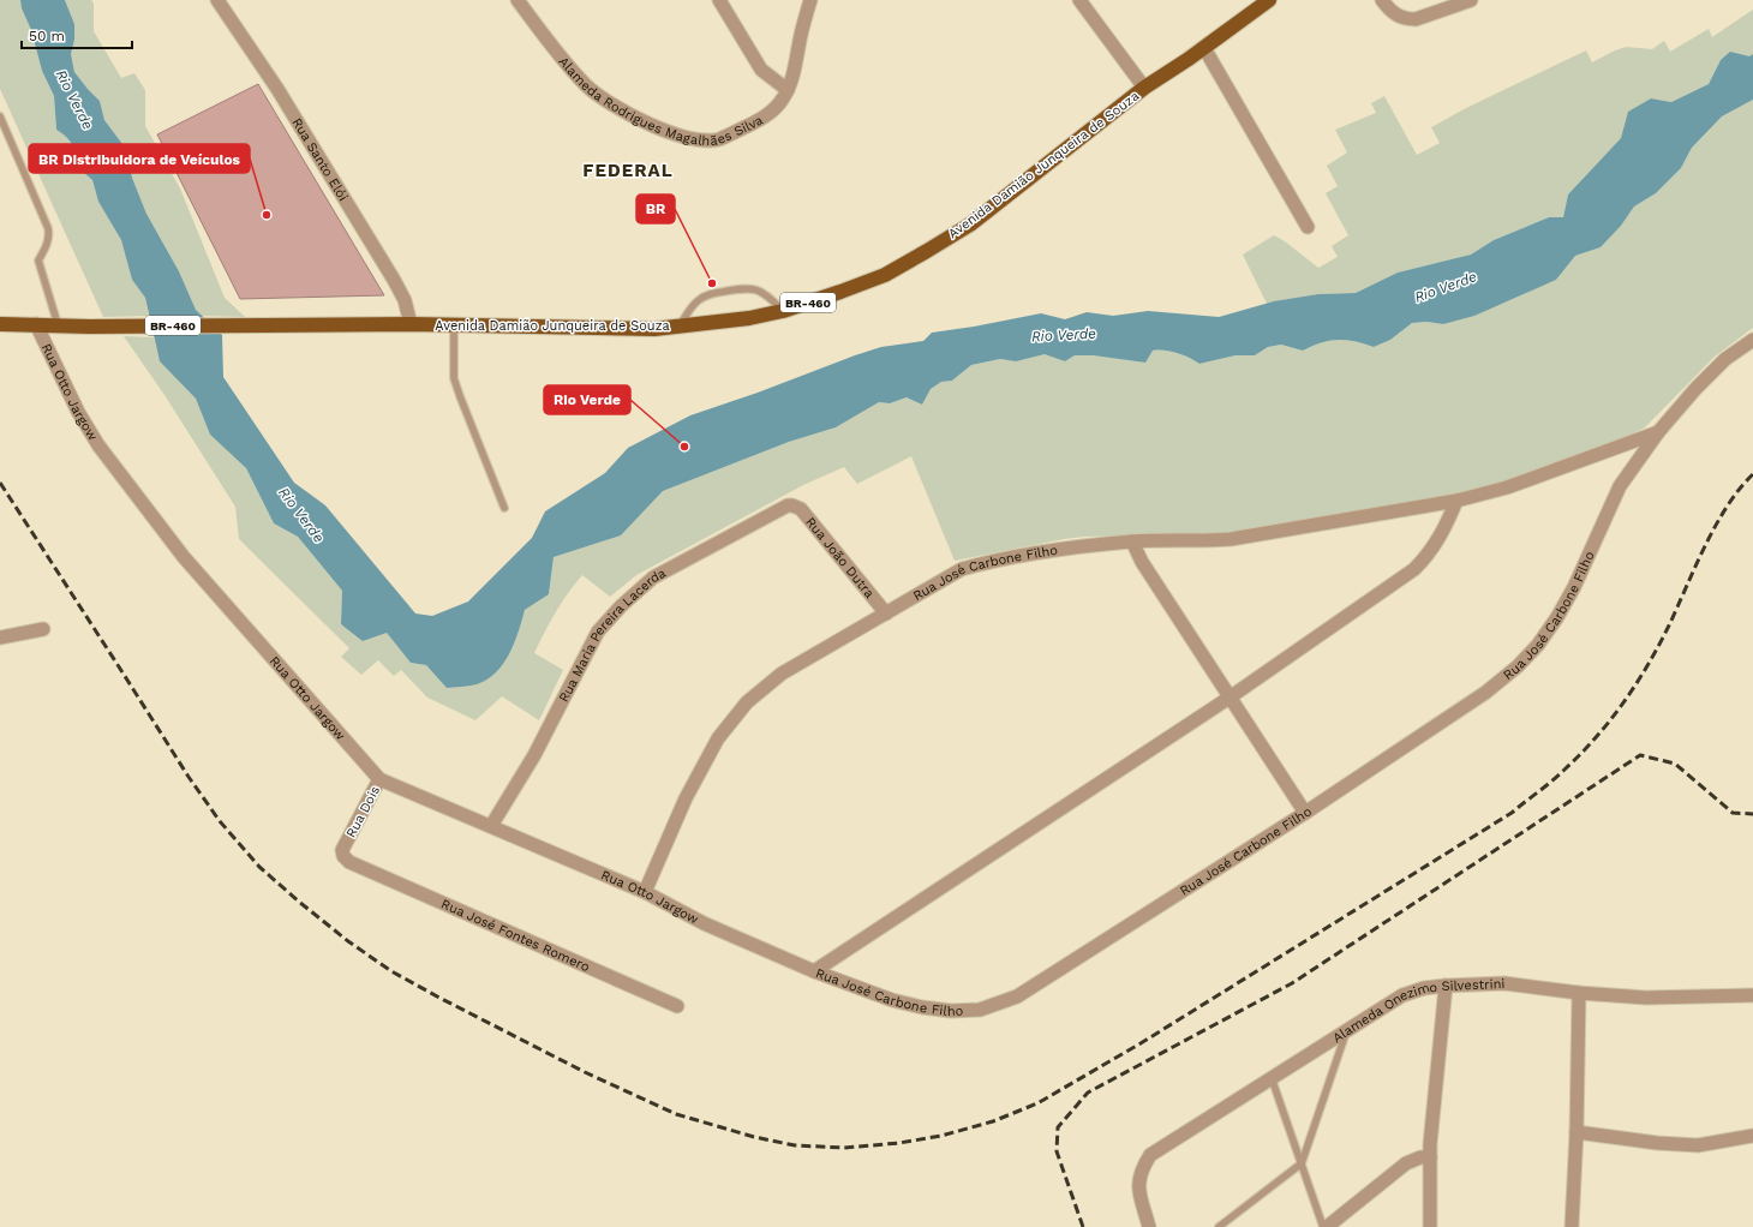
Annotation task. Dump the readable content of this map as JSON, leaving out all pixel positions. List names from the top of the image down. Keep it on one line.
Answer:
{"streets":{"main road":["Avenida Damião Junqueira de Souza","BR-460"],"street":["Alameda Rodrigues Magalhães Silva","Rua Santo Elói","Rua Otto Jargow","Rua João Dutra","Rua José Carbone Filho","Rua Maria Pereira Lacerda","Rua Dois","Rua José Fontes Romero","Alameda Onezimo Silvestrini"]},"crossings":[["Rua Santo Elói","Avenida Damião Junqueira de Souza"],["Avenida Damião Junqueira de Souza","Rua Otto Jargow"],["Rua Otto Jargow","Rua José Carbone Filho"],["Rua Otto Jargow","Rua Maria Pereira Lacerda"],["Rua Otto Jargow","Rua Dois"],["Rua João Dutra","Rua José Carbone Filho"],["Rua João Dutra","Rua Maria Pereira Lacerda"],["Rua Dois","Rua José Fontes Romero"]],"districts":["FEDERAL"],"water":["Rio Verde"],"places":["BR Distribuidora de Veículos","BR","Rio Verde"],"scale_bar":"50 m"}
